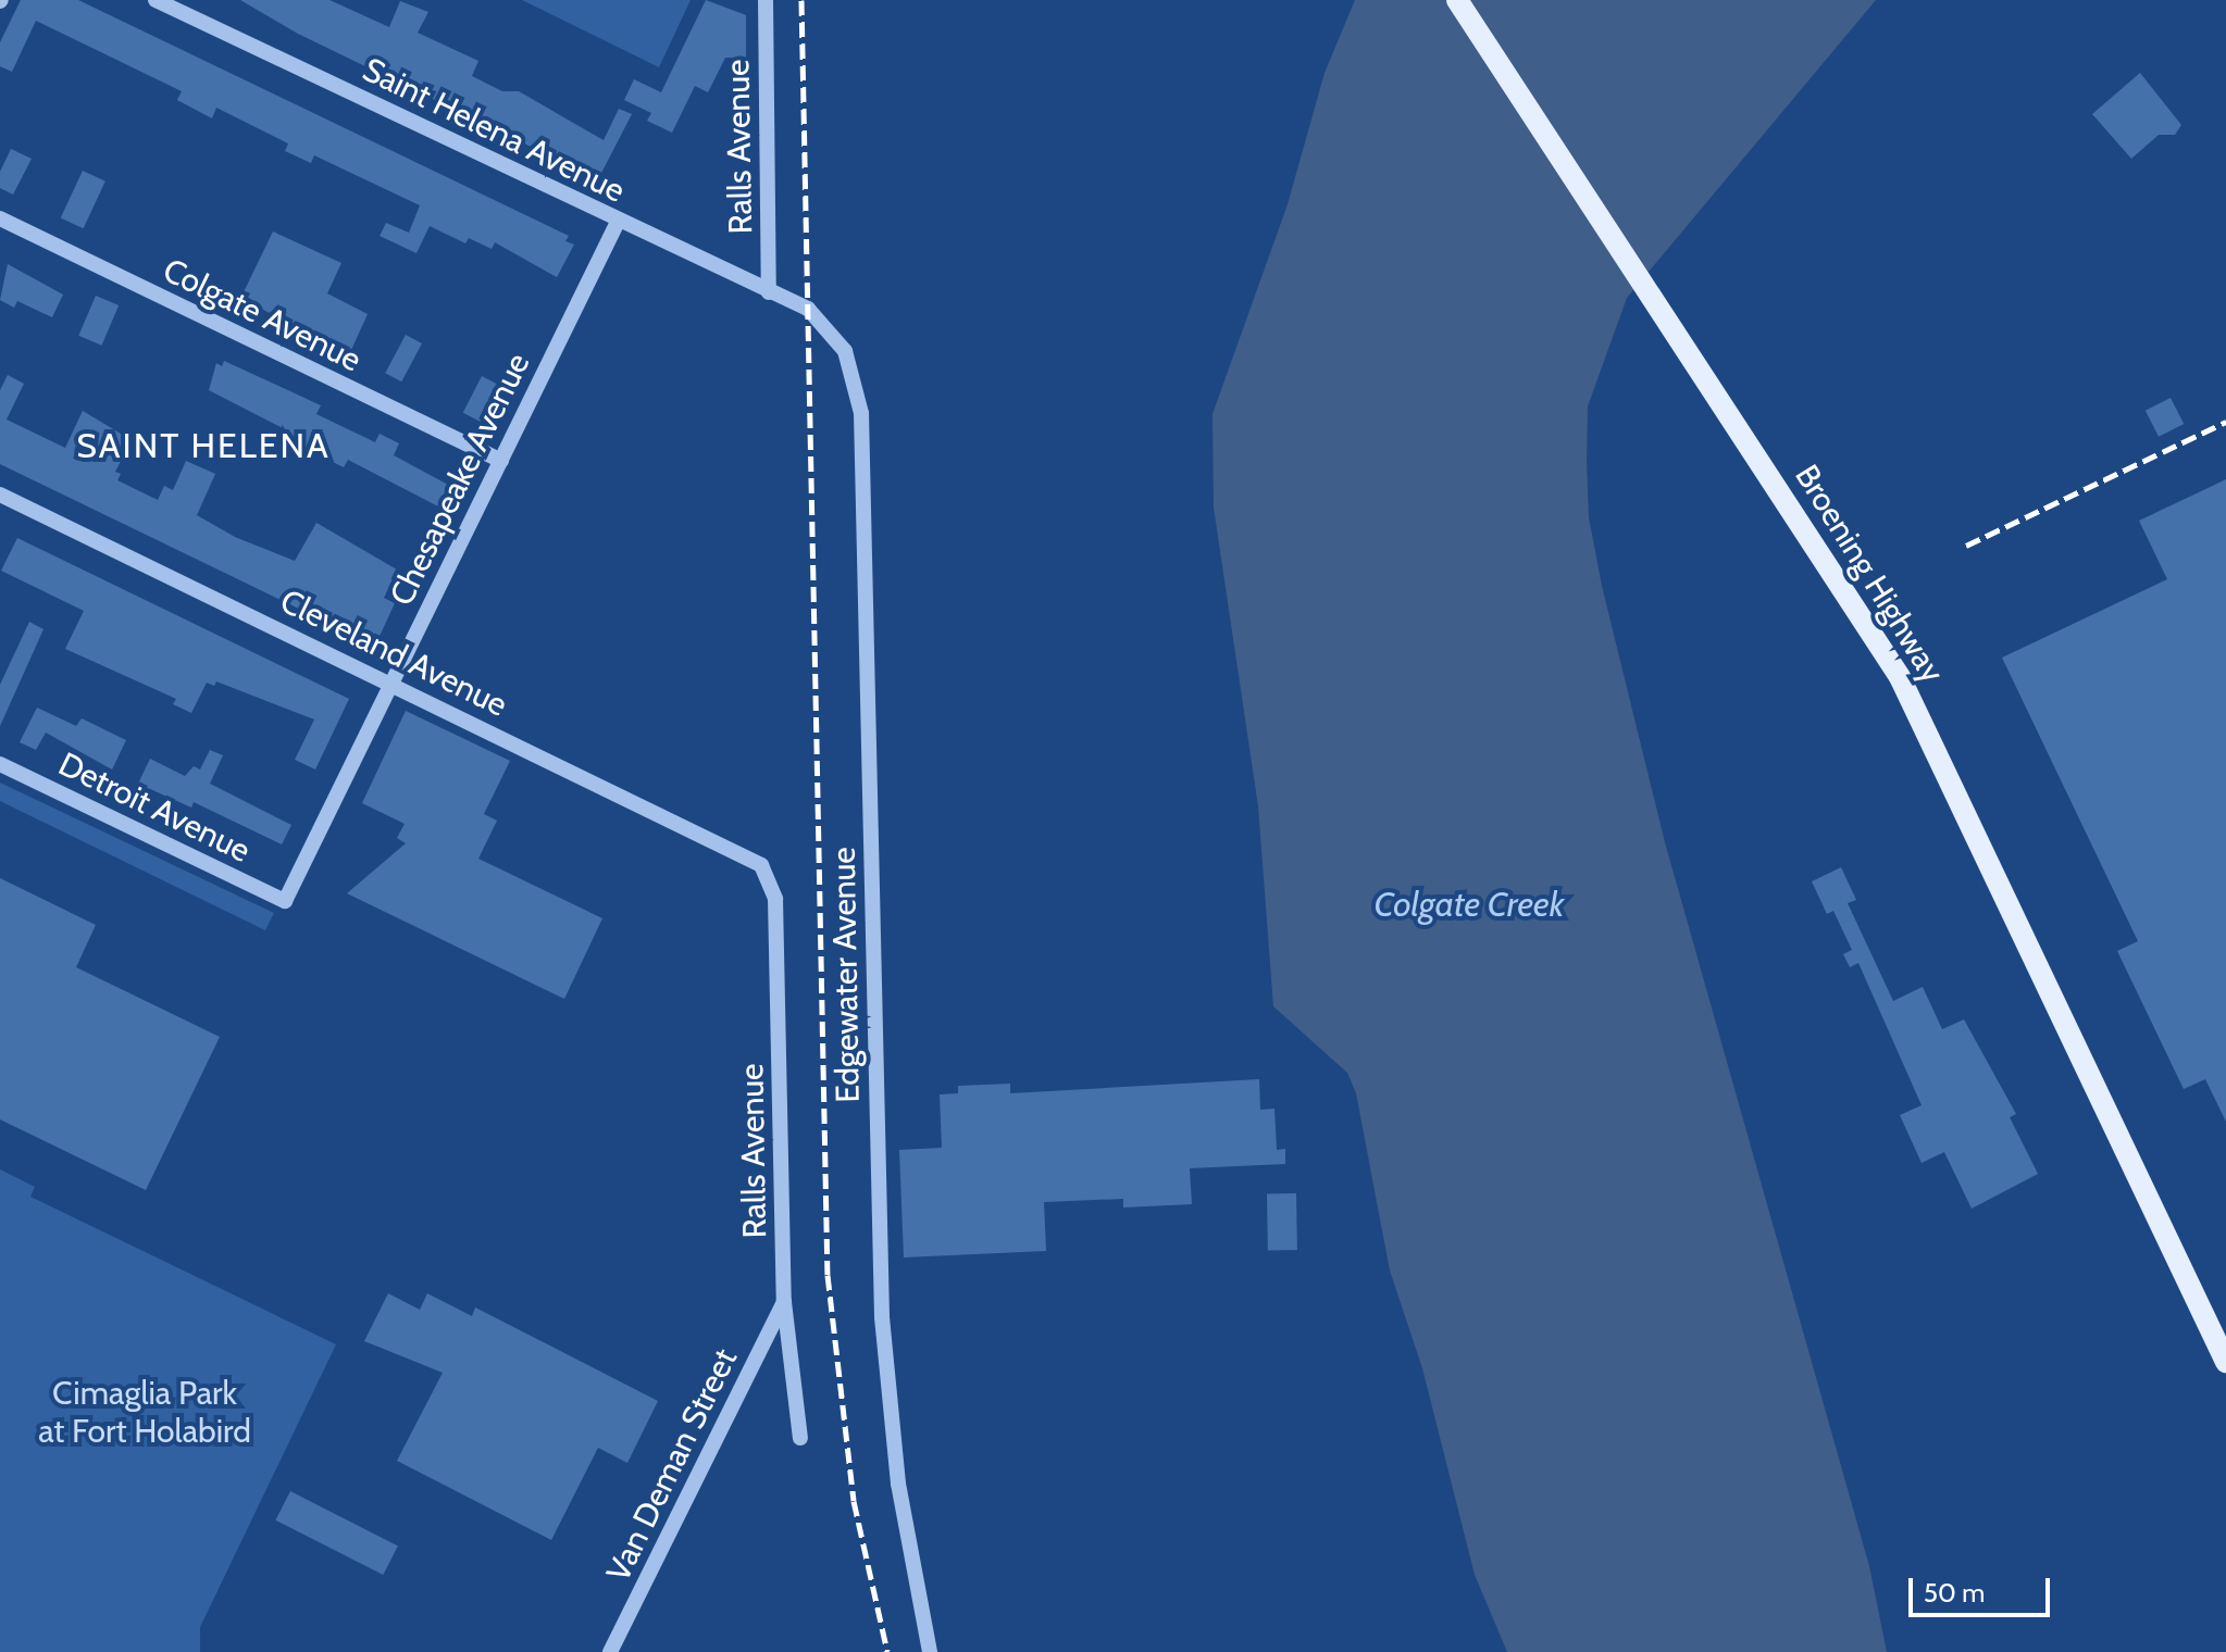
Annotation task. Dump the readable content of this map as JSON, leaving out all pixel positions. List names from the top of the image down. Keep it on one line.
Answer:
{"streets":{"main road":["Broening Highway"],"street":["Saint Helena Avenue","Ralls Avenue","Colgate Avenue","Chesapeake Avenue","Cleveland Avenue","Detroit Avenue","Edgewater Avenue","Van Deman Street"]},"crossings":[["Saint Helena Avenue","Ralls Avenue"],["Saint Helena Avenue","Chesapeake Avenue"],["Saint Helena Avenue","Edgewater Avenue"],["Ralls Avenue","Cleveland Avenue"],["Ralls Avenue","Van Deman Street"],["Colgate Avenue","Chesapeake Avenue"],["Chesapeake Avenue","Cleveland Avenue"],["Chesapeake Avenue","Detroit Avenue"]],"districts":["SAINT HELENA"],"water":["Colgate Creek"],"parks":["Cimaglia Park at Fort Holabird"],"scale_bar":"50 m"}
